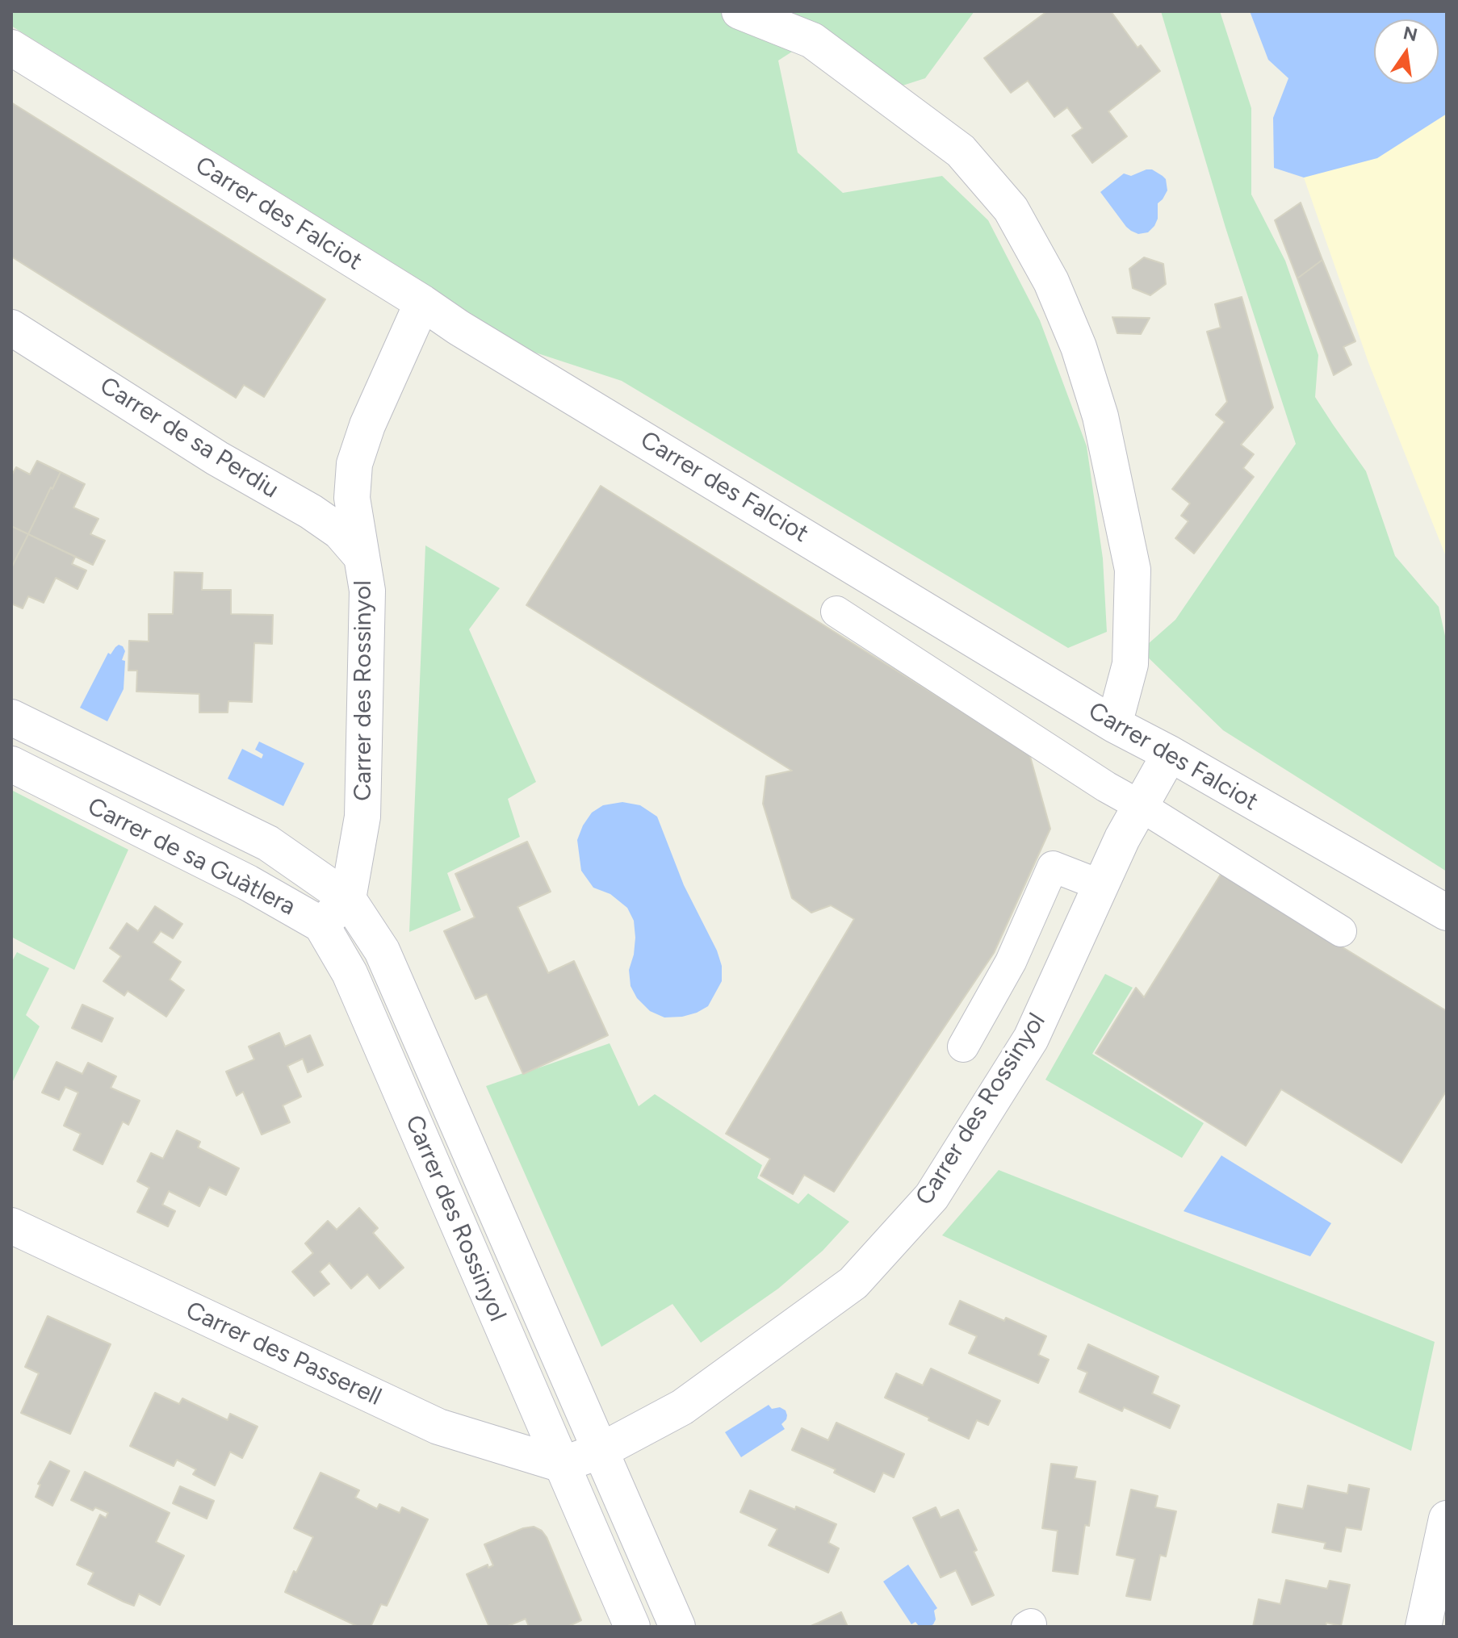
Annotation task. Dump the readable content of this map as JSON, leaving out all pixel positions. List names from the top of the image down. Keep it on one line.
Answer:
{"streets":{"street":["Carrer des Falciot","Carrer de sa Perdiu","Carrer des Rossinyol","Carrer de sa Guàtlera","Carrer des Passerell"]},"crossings":[["Carrer des Falciot","Carrer des Rossinyol"],["Carrer de sa Perdiu","Carrer des Rossinyol"],["Carrer des Rossinyol","Carrer de sa Guàtlera"],["Carrer des Rossinyol","Carrer des Passerell"]],"north":"top"}
